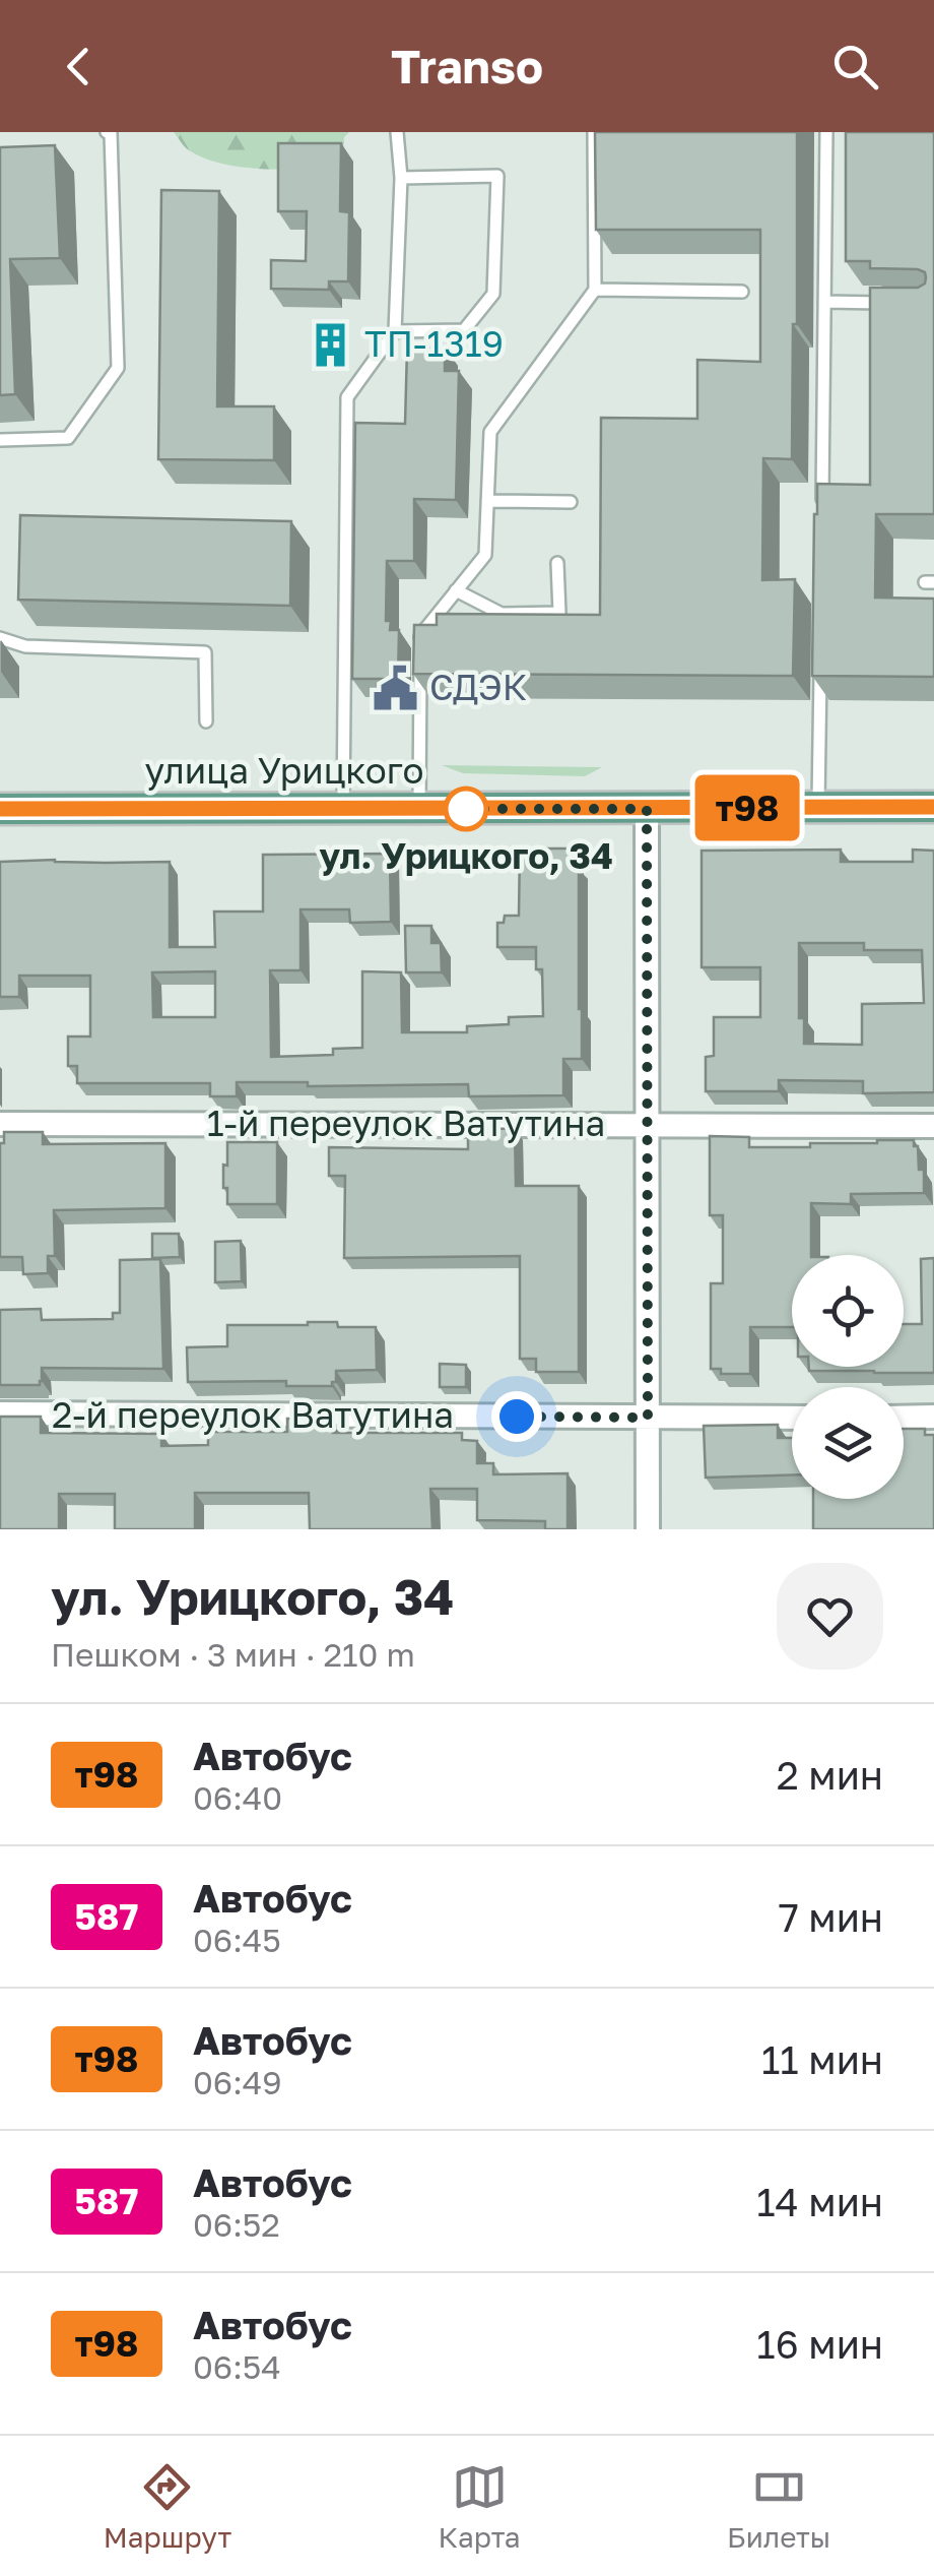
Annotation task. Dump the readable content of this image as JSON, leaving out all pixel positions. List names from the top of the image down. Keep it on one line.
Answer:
{"streets":{"main road":["улица Урицкого"],"street":["1-й переулок Ватутина","2-й переулок Ватутина"]},"places":{"building":["ТП-1319"],"public building":["СДЭК"],"other":["ул. Урицкого, 34"]},"lines":["bus line т98"],"page":{"header":"Transo","on_map":"т98","heading":["ул. Урицкого, 34","Пешком · 3 мин · 210 m"],"list":[{"mark":"т98","name":"Автобус","note":"06:40","value":"2 мин"},{"mark":"587","name":"Автобус","note":"06:45","value":"7 мин"},{"mark":"т98","name":"Автобус","note":"06:49","value":"11 мин"},{"mark":"587","name":"Автобус","note":"06:52","value":"14 мин"},{"mark":"т98","name":"Автобус","note":"06:54","value":"16 мин"}],"tabs":["Маршрут","Карта","Билеты"]}}
